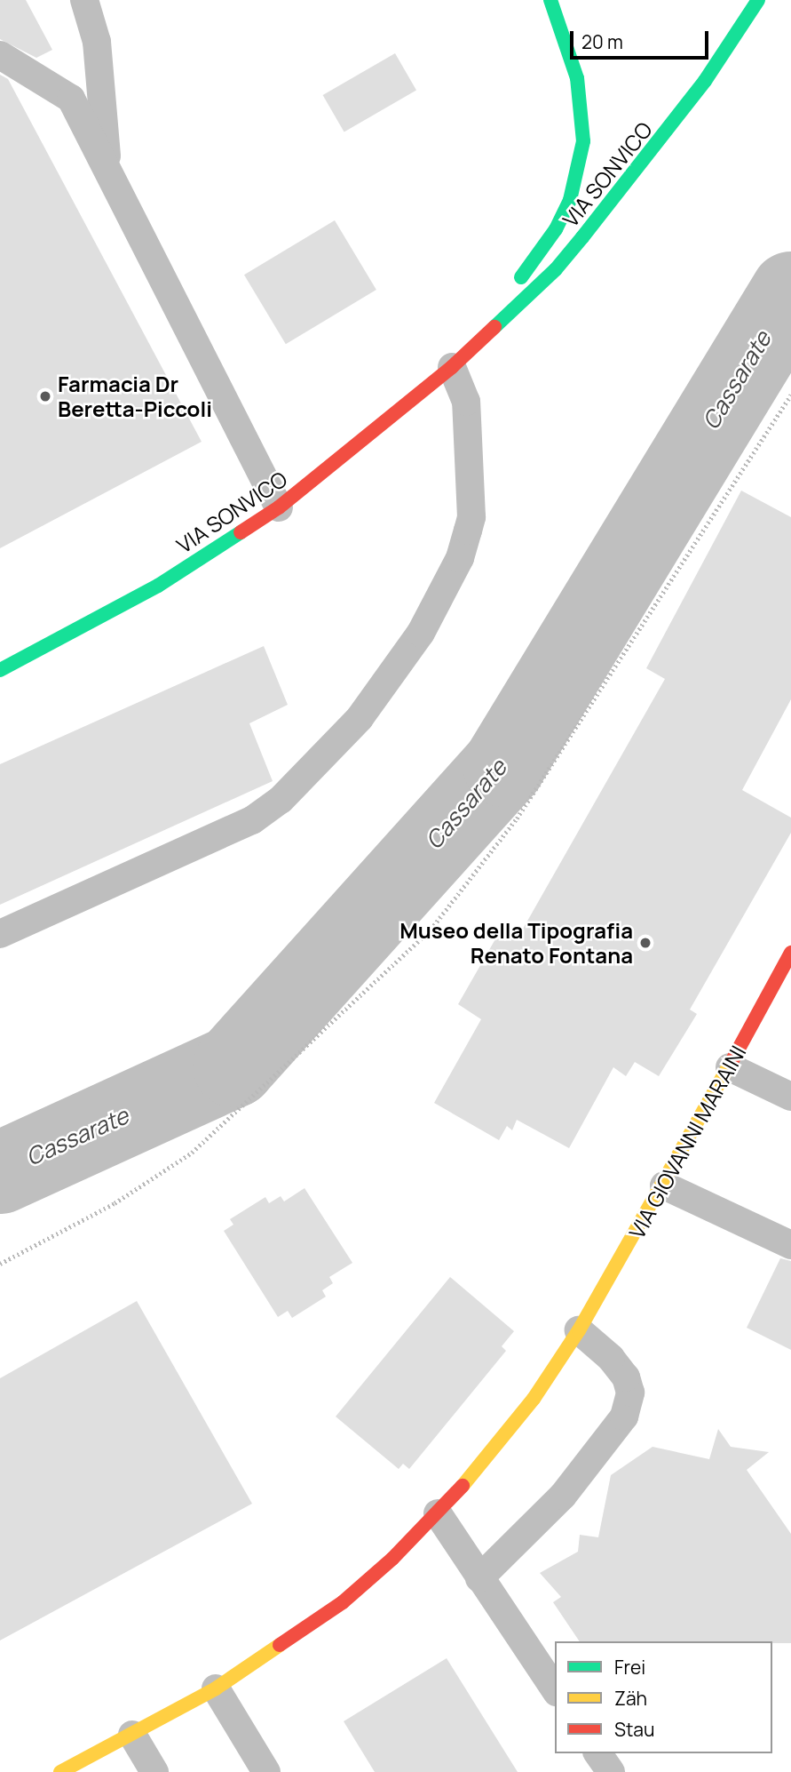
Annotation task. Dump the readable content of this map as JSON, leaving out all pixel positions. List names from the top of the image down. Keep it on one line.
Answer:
{"streets":{"street":["VIA SONVICO","VIA GIOVANNI MARAINI"]},"water":["Cassarate"],"places":["Farmacia Dr Beretta-Piccoli","Museo della Tipografia Renato Fontana"],"legend":["Frei","Zäh","Stau"],"scale_bar":"20 m"}
